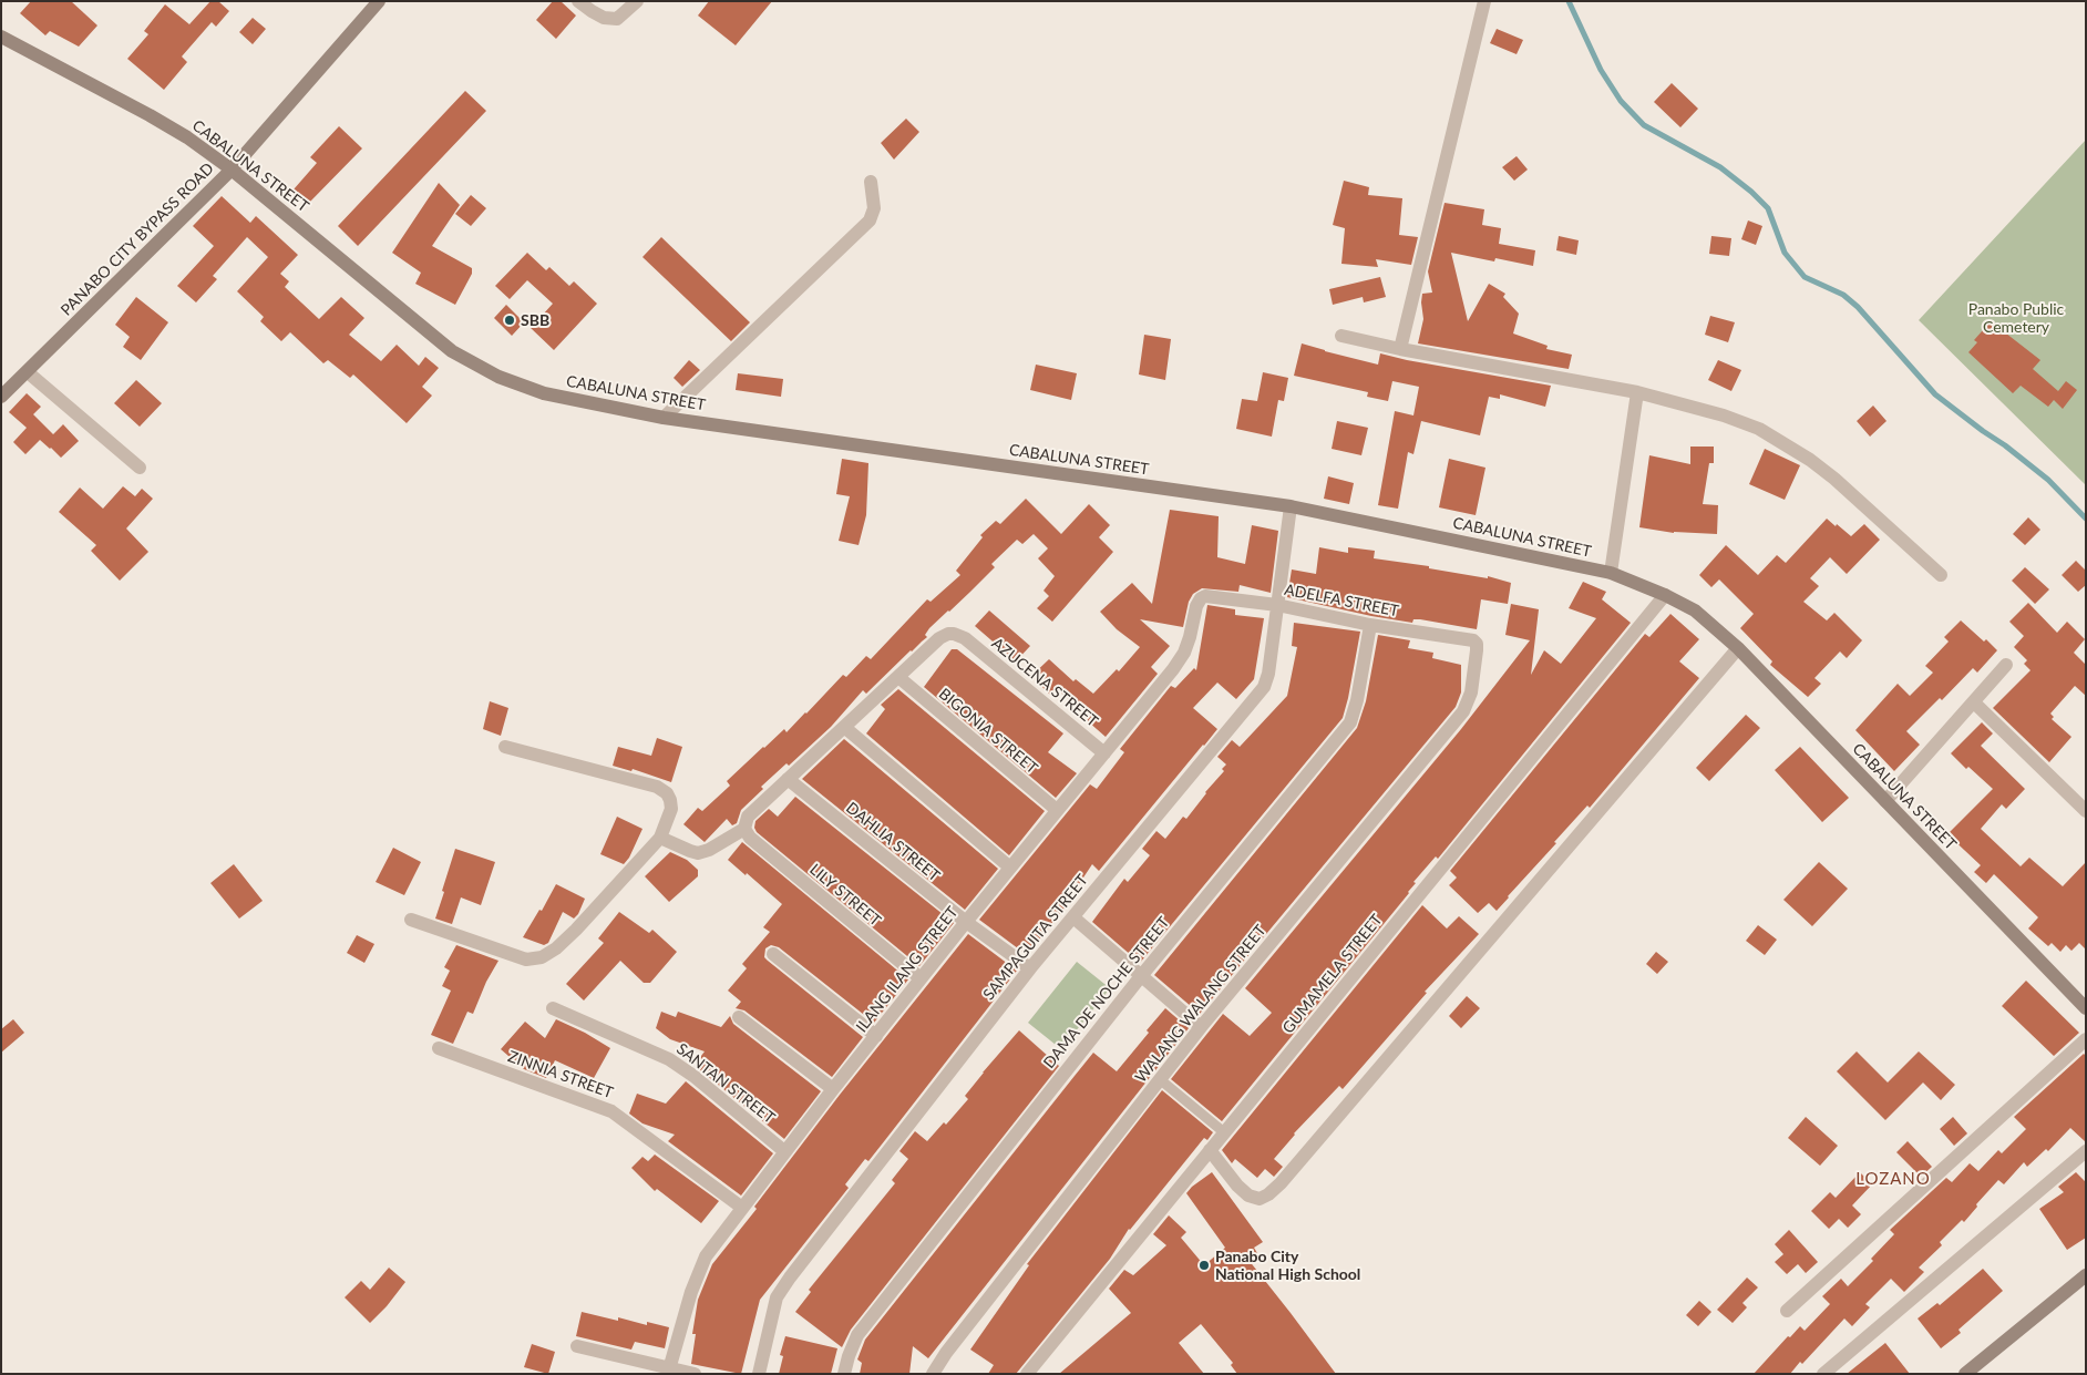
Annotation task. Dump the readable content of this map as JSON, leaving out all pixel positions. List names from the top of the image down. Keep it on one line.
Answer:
{"streets":{"main road":["CABALUNA STREET","PANABO CITY BYPASS ROAD"],"street":["ADELFA STREET","AZUCENA STREET","BIGONIA STREET","DAHLIA STREET","LILY STREET","SAMPAGUITA STREET","ILANG ILANG STREET","GUMAMELA STREET","DAMA DE NOCHE STREET","WALANG WALANG STREET","ZINNIA STREET","SANTAN STREET"]},"crossings":[["CABALUNA STREET","PANABO CITY BYPASS ROAD"],["CABALUNA STREET","SAMPAGUITA STREET"],["CABALUNA STREET","GUMAMELA STREET"],["ADELFA STREET","SAMPAGUITA STREET"],["ADELFA STREET","ILANG ILANG STREET"],["ADELFA STREET","DAMA DE NOCHE STREET"],["ADELFA STREET","WALANG WALANG STREET"],["AZUCENA STREET","BIGONIA STREET"],["AZUCENA STREET","ILANG ILANG STREET"],["BIGONIA STREET","ILANG ILANG STREET"],["DAHLIA STREET","SAMPAGUITA STREET"],["DAHLIA STREET","ILANG ILANG STREET"],["LILY STREET","ILANG ILANG STREET"],["ILANG ILANG STREET","ZINNIA STREET"],["ILANG ILANG STREET","SANTAN STREET"]],"districts":["LOZANO"],"parks":["Panabo Public Cemetery"],"places":["SBB","Panabo City National High School"]}
